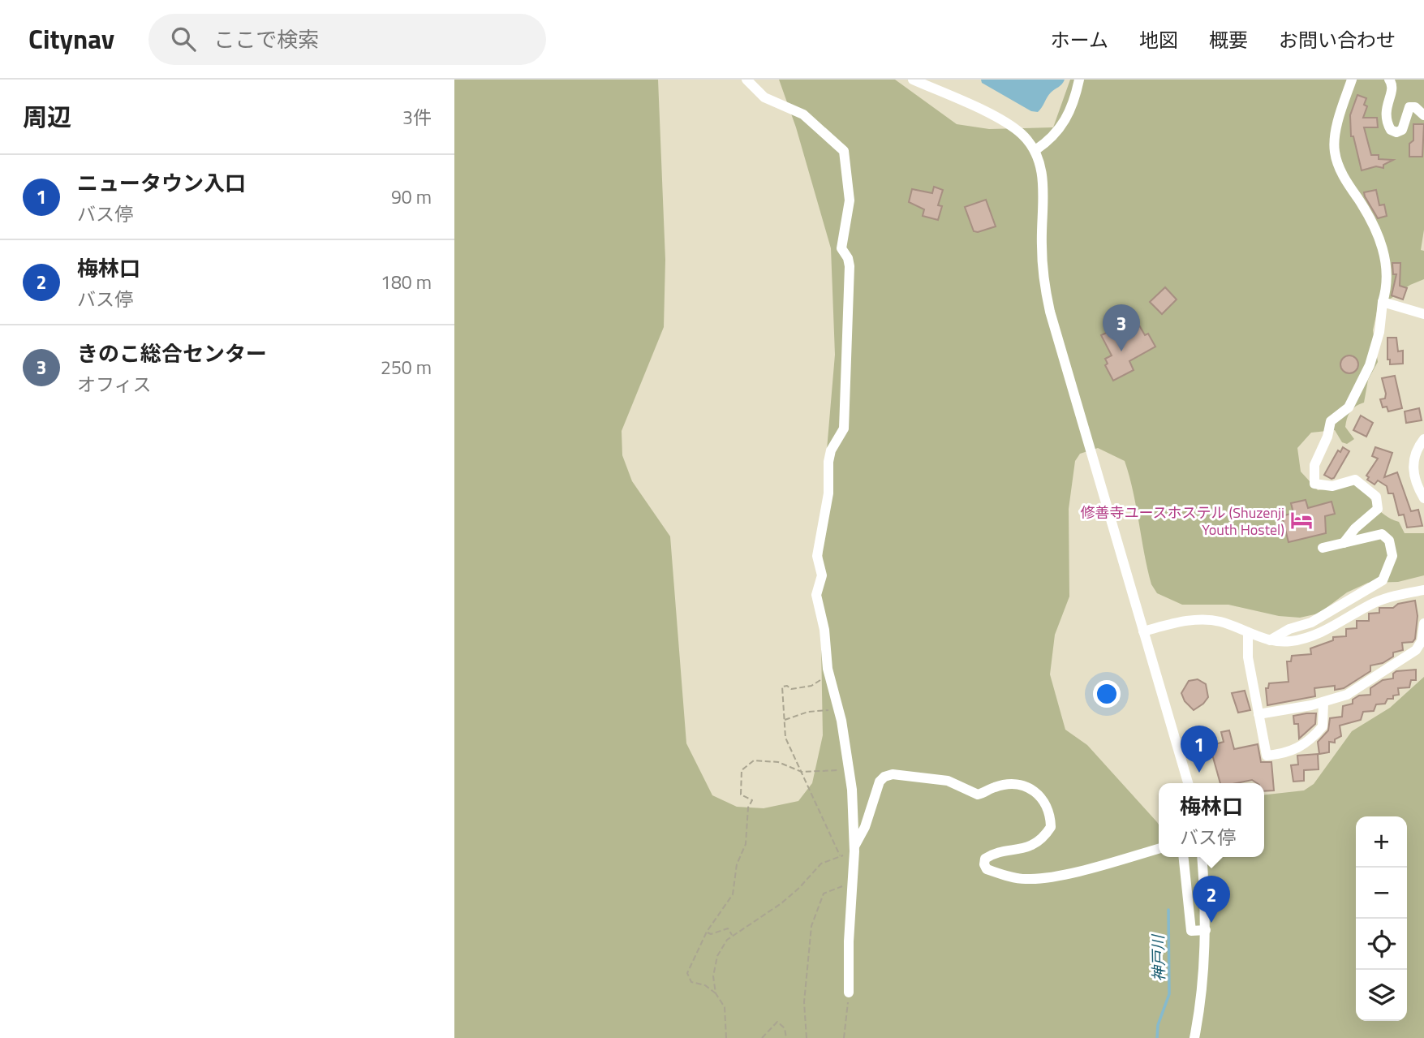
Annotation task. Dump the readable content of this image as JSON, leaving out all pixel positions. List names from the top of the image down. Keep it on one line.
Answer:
{"water":["神戸川"],"places":{"hotel":["修善寺ユースホステル (Shuzenji Youth Hostel)"]},"page":{"header":"Citynav","search":"ここで検索","nav":["ホーム","地図","概要","お問い合わせ"],"heading":["周辺","3件"],"list":[{"mark":"1","name":"ニュータウン入口","note":"バス停","value":"90 m"},{"mark":"2","name":"梅林口","note":"バス停","value":"180 m"},{"mark":"3","name":"きのこ総合センター","note":"オフィス","value":"250 m"}],"pins":["3","1","2"],"popup":["梅林口","バス停"],"map_buttons":["+","−"]}}
